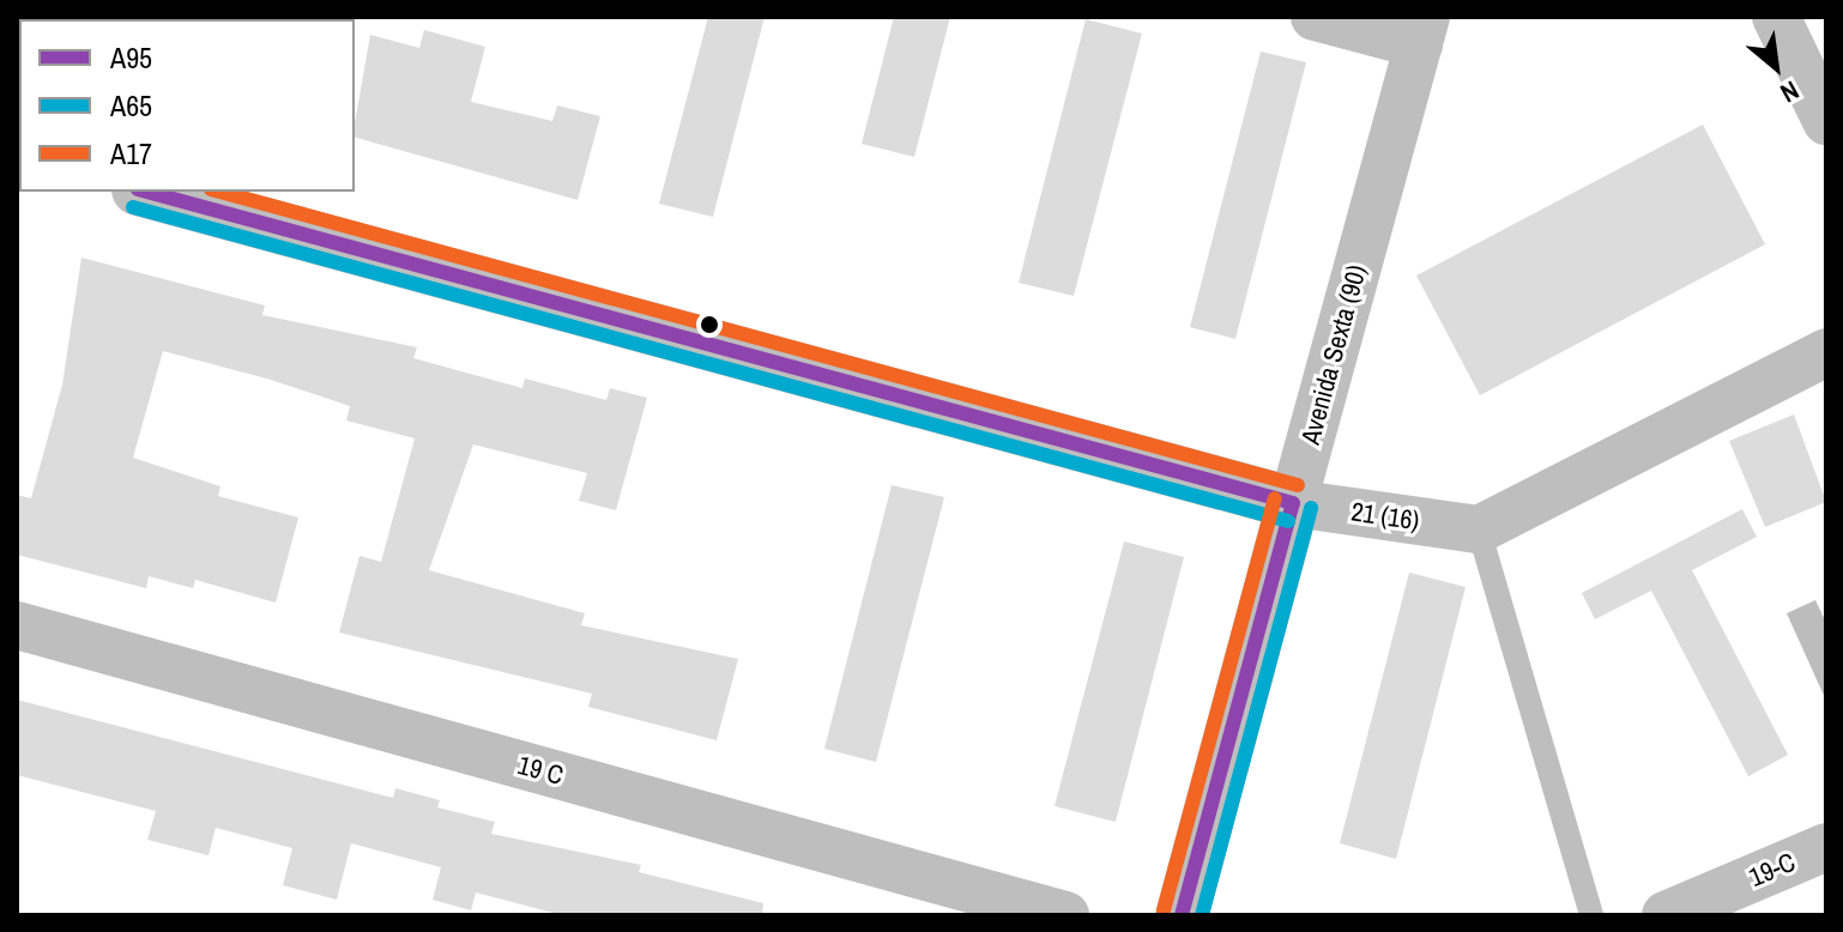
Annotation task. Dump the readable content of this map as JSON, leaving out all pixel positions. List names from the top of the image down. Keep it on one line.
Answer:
{"streets":{"street":["Avenida Sexta (90)","21 (16)","19 C","19-C"]},"crossings":[["Avenida Sexta (90)","21 (16)"]],"lines":["transit line A95","transit line A17","transit line A65"],"legend":["A95","A65","A17"],"north":"bottom right"}
